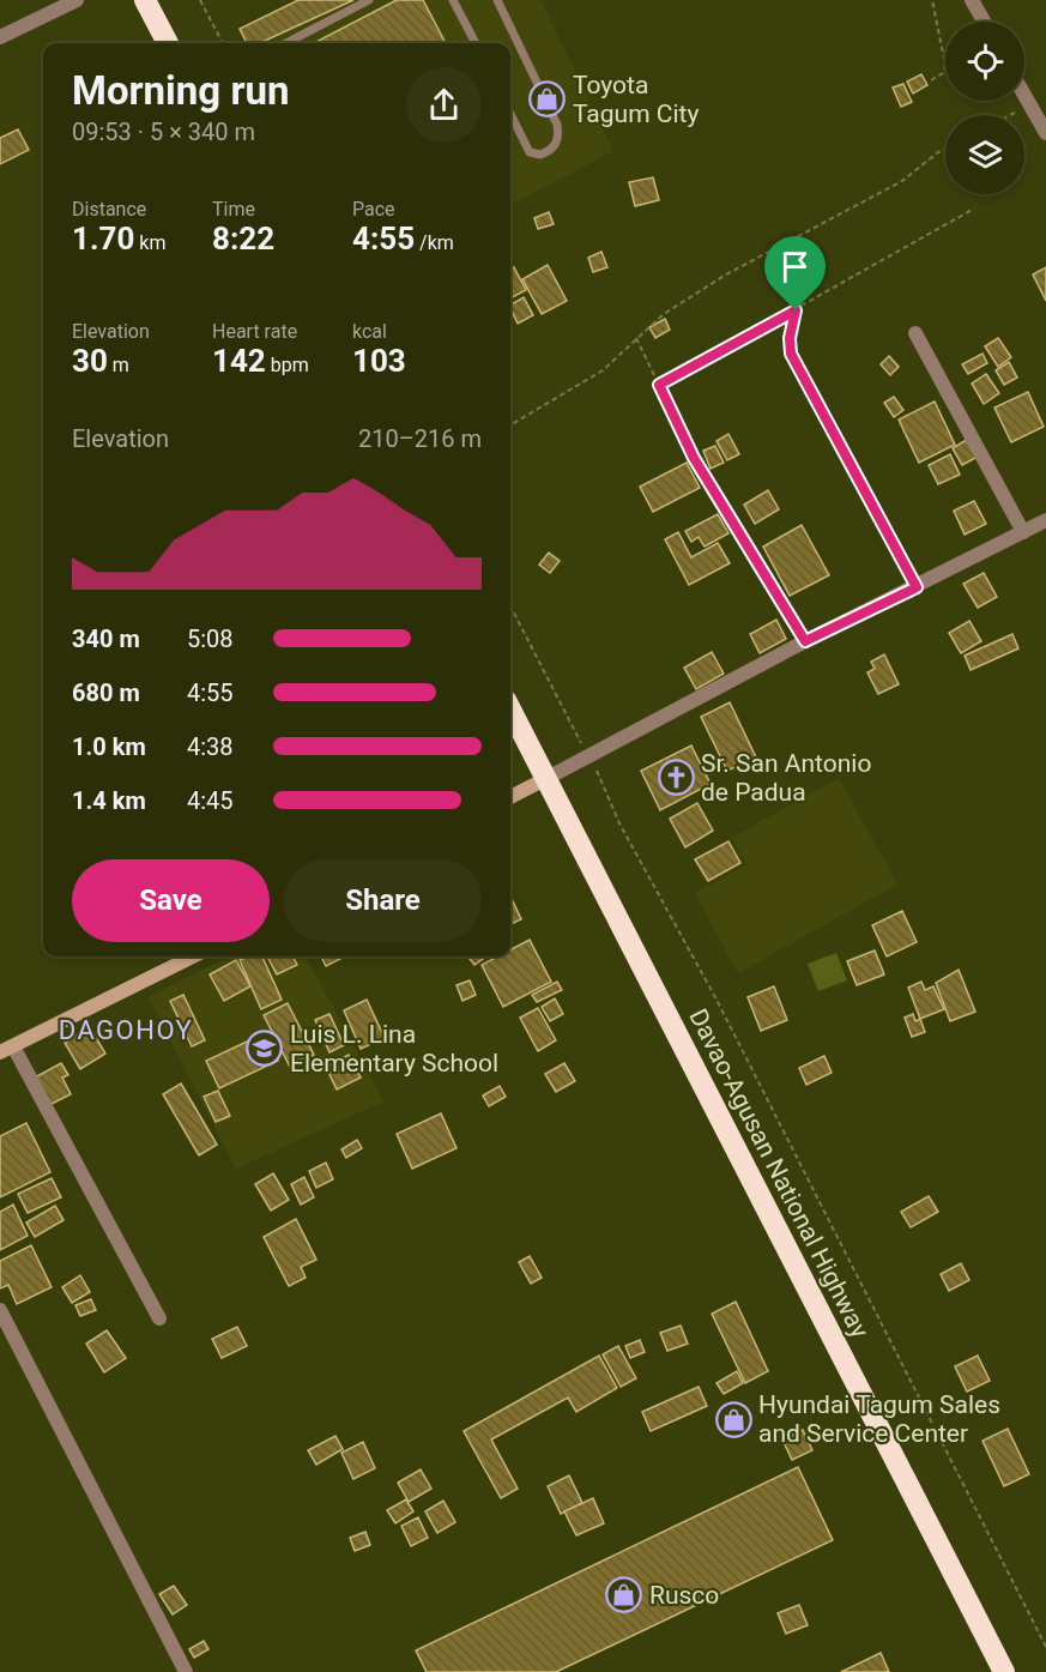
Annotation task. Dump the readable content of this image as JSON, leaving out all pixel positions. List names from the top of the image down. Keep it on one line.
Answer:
{"streets":{"highway":["Davao-Agusan National Highway"]},"districts":["DAGOHOY"],"places":{"shop":["Toyota Tagum City","Hyundai Tagum Sales and Service Center","Rusco"],"church":["Sr. San Antonio de Padua"],"school or university":["Luis L. Lina Elementary School"]},"page":{"heading":["Morning run","09:53 · 5 × 340 m"],"stats":[["Distance","1.70 km"],["Time","8:22"],["Pace","4:55 /km"],["Elevation","30 m"],["Heart rate","142 bpm"],["kcal","103"]],"chart":["Elevation","210–216 m"],"list":[{"name":"340 m","note":"5:08"},{"name":"680 m","note":"4:55"},{"name":"1.0 km","note":"4:38"},{"name":"1.4 km","note":"4:45"}],"buttons":["Save","Share"]}}
